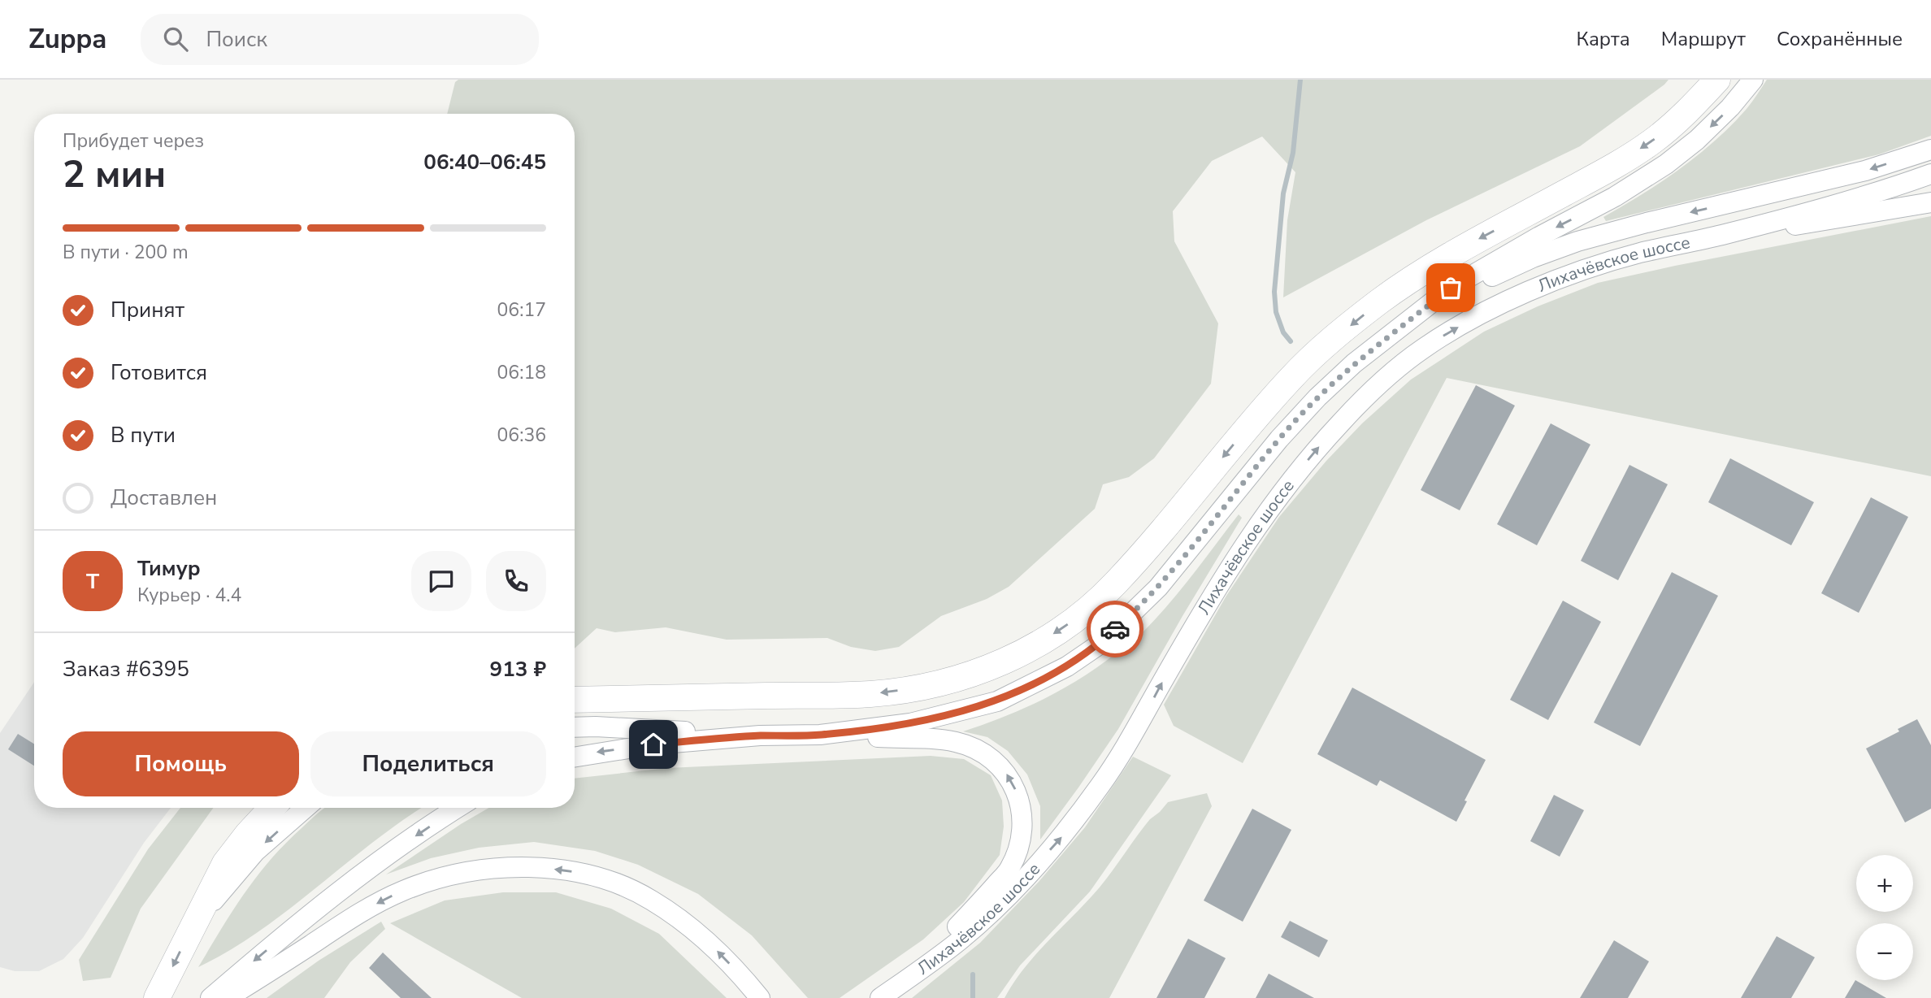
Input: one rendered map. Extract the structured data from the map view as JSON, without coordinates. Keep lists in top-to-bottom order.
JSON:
{
  "streets": {
    "main road": ["Лихачёвское шоссе"]
  },
  "page": {
    "header": "Zuppa",
    "search": "Поиск",
    "nav": ["Карта", "Маршрут", "Сохранённые"],
    "heading": ["2 мин", "Прибудет через", "06:40–06:45"],
    "panel": [
      "Тимур",
      "Курьер · 4.4",
      "Заказ #6395",
      "913 ₽"
    ],
    "bar": "В пути · 200 m",
    "list": [
      ["Принят", "06:17"],
      ["Готовится", "06:18"],
      ["В пути", "06:36"],
      "Доставлен"
    ],
    "round": "Т",
    "buttons": ["Помощь", "Поделиться"],
    "map_buttons": ["+", "−"]
  }
}
